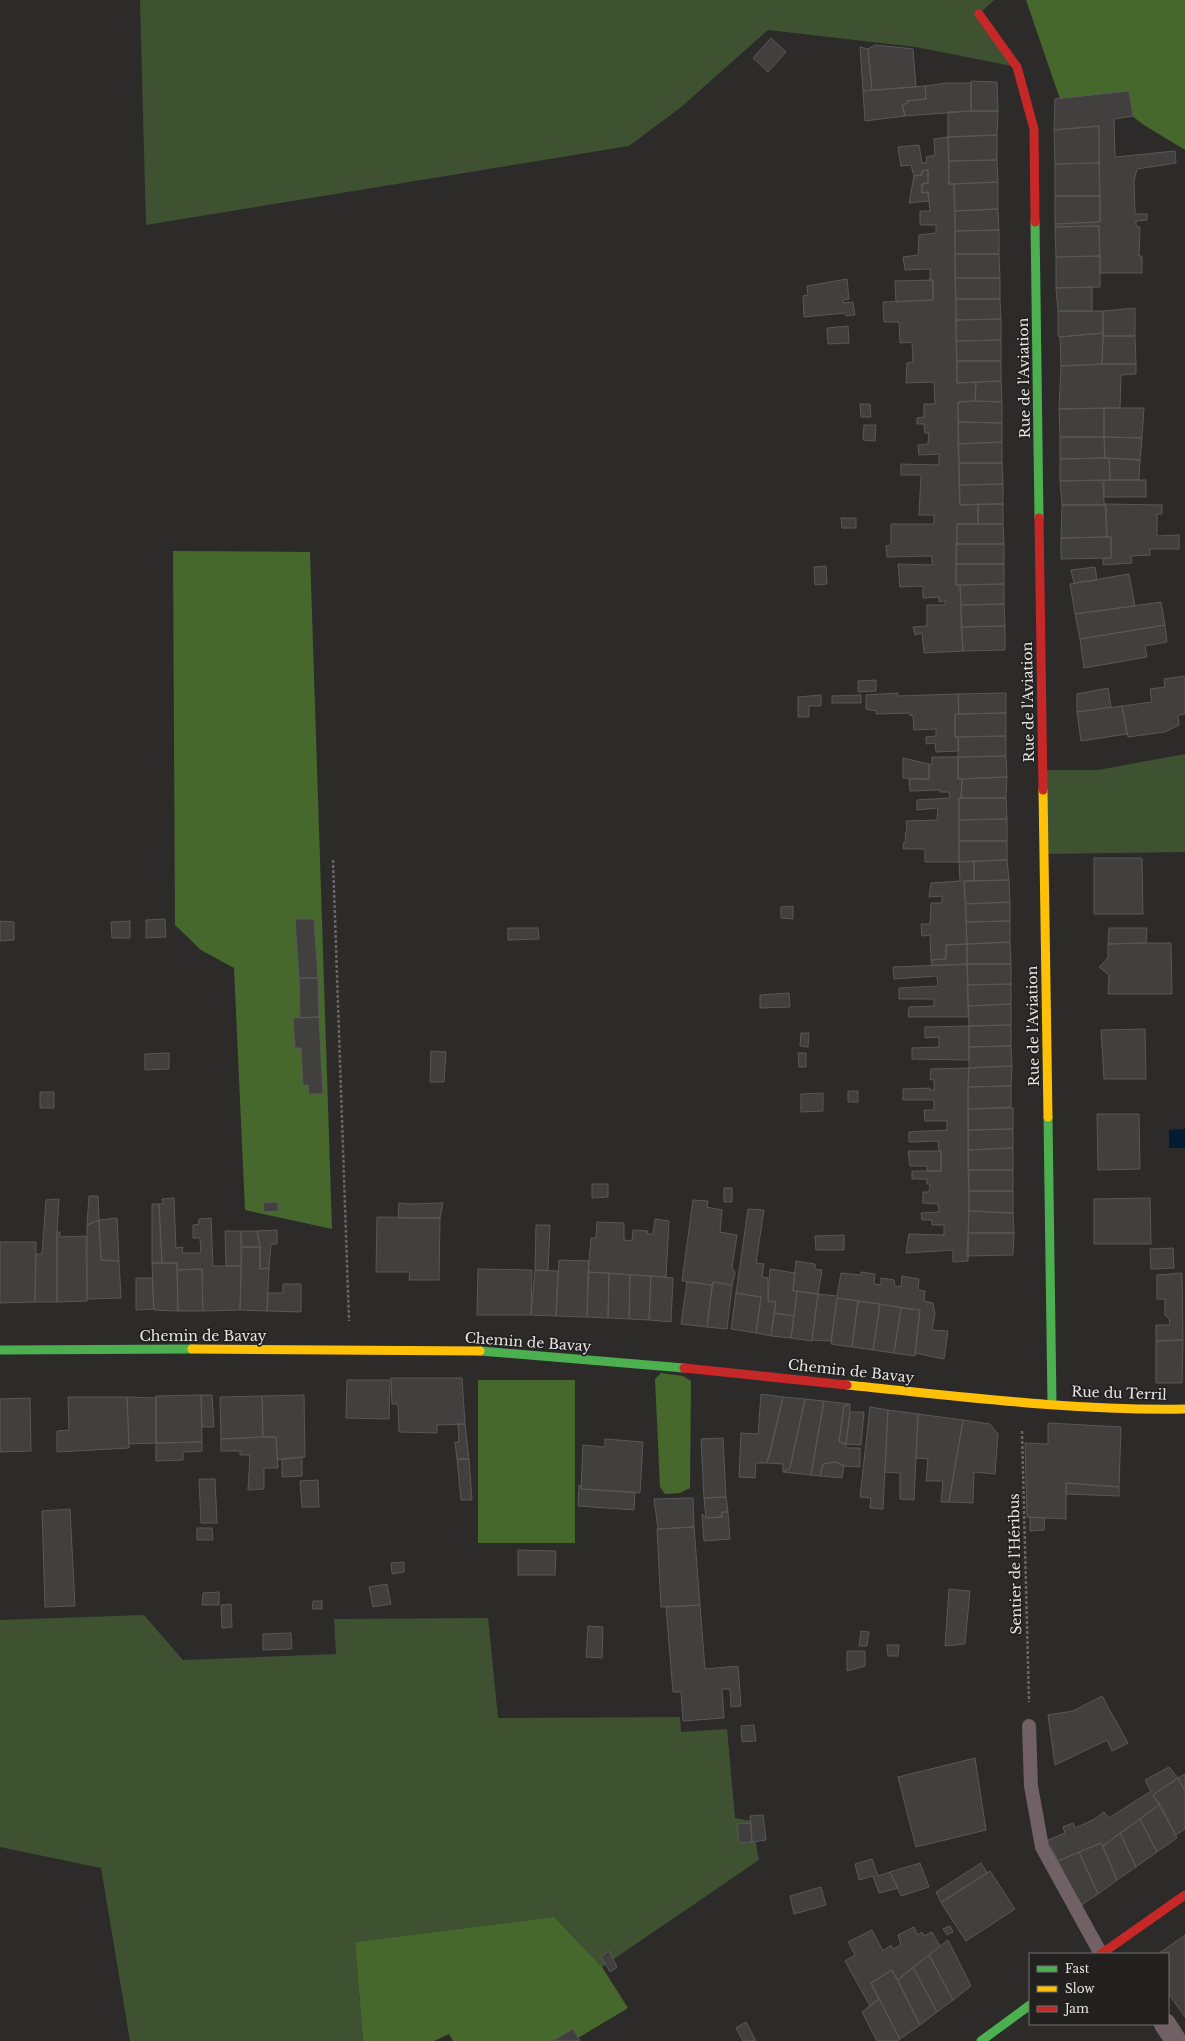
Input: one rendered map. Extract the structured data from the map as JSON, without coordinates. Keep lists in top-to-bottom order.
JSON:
{
  "streets": {
    "street": ["Rue de l'Aviation", "Chemin de Bavay", "Rue du Terril"],
    "path": ["Sentier de l'Héribus"]
  },
  "crossings": [
    ["Rue de l'Aviation", "Chemin de Bavay"],
    ["Rue de l'Aviation", "Rue du Terril"],
    ["Chemin de Bavay", "Rue du Terril"],
    ["Chemin de Bavay", "Sentier de l'Héribus"]
  ],
  "legend": ["Fast", "Slow", "Jam"]
}
